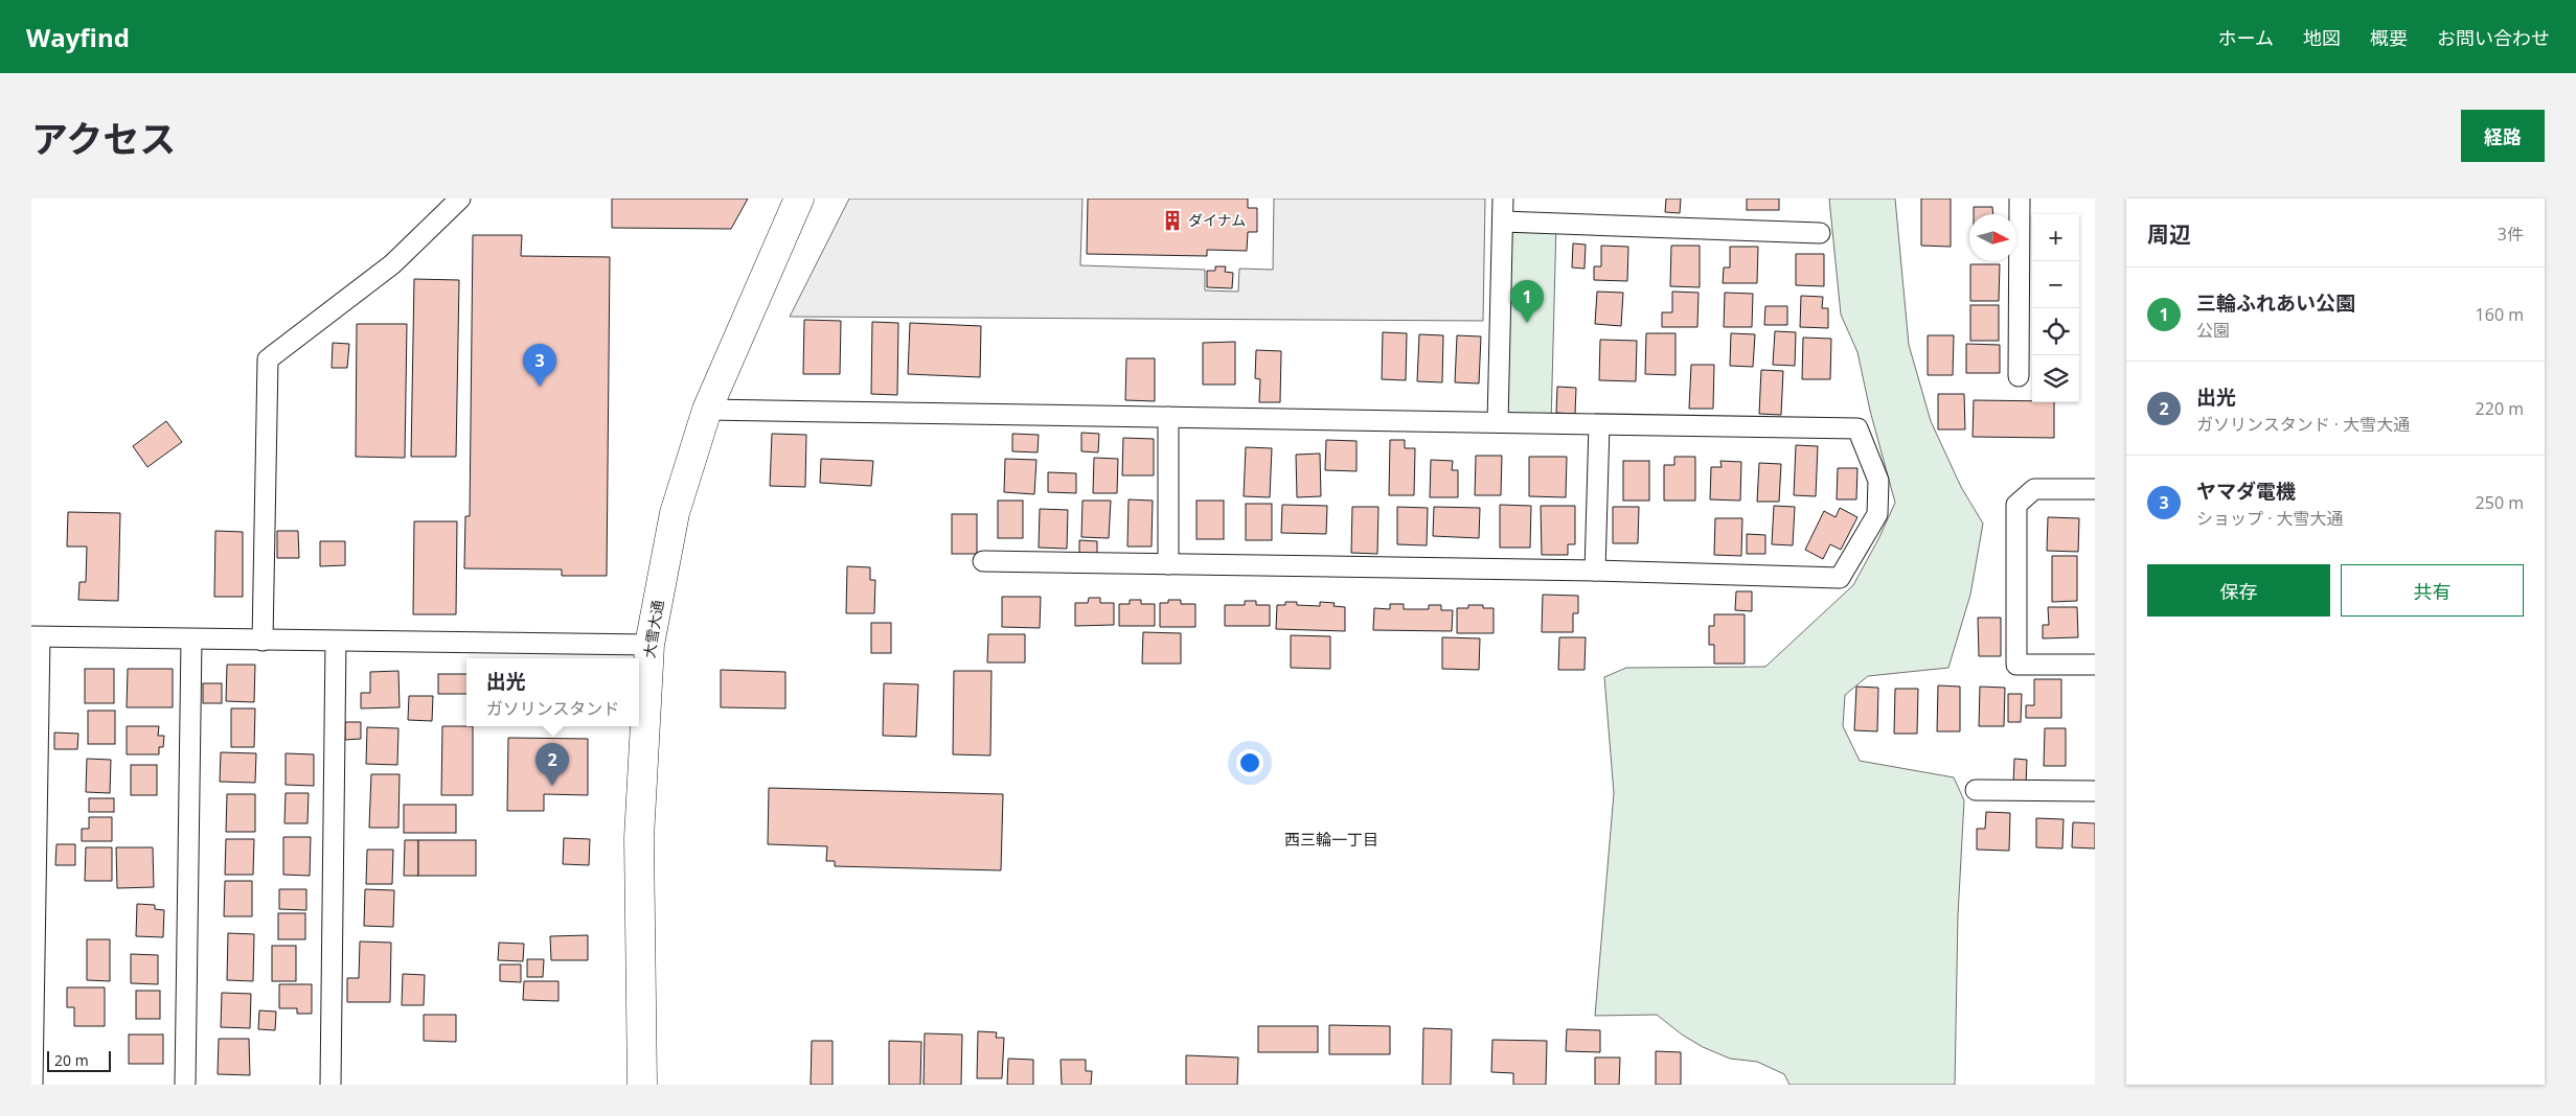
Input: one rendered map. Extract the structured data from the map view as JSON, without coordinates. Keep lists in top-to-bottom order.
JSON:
{
  "streets": {
    "highway": ["大雪大通"]
  },
  "districts": ["西三輪一丁目"],
  "places": {
    "building": ["ダイナム"]
  },
  "scale_bar": "20 m",
  "north": "right",
  "page": {
    "header": "Wayfind",
    "nav": [
      "ホーム",
      "地図",
      "概要",
      "お問い合わせ"
    ],
    "title": "アクセス",
    "buttons": [
      "経路",
      ["保存", "共有"]
    ],
    "heading": ["周辺", "3件"],
    "map_buttons": ["+", "−"],
    "list": [
      {
        "mark": "1",
        "name": "三輪ふれあい公園",
        "note": "公園",
        "value": "160 m"
      },
      {
        "mark": "2",
        "name": "出光",
        "note": "ガソリンスタンド · 大雪大通",
        "value": "220 m"
      },
      {
        "mark": "3",
        "name": "ヤマダ電機",
        "note": "ショップ · 大雪大通",
        "value": "250 m"
      }
    ],
    "pins": ["1", "3", "2"],
    "popup": ["出光", "ガソリンスタンド"],
    "scale": "20 m"
  }
}
